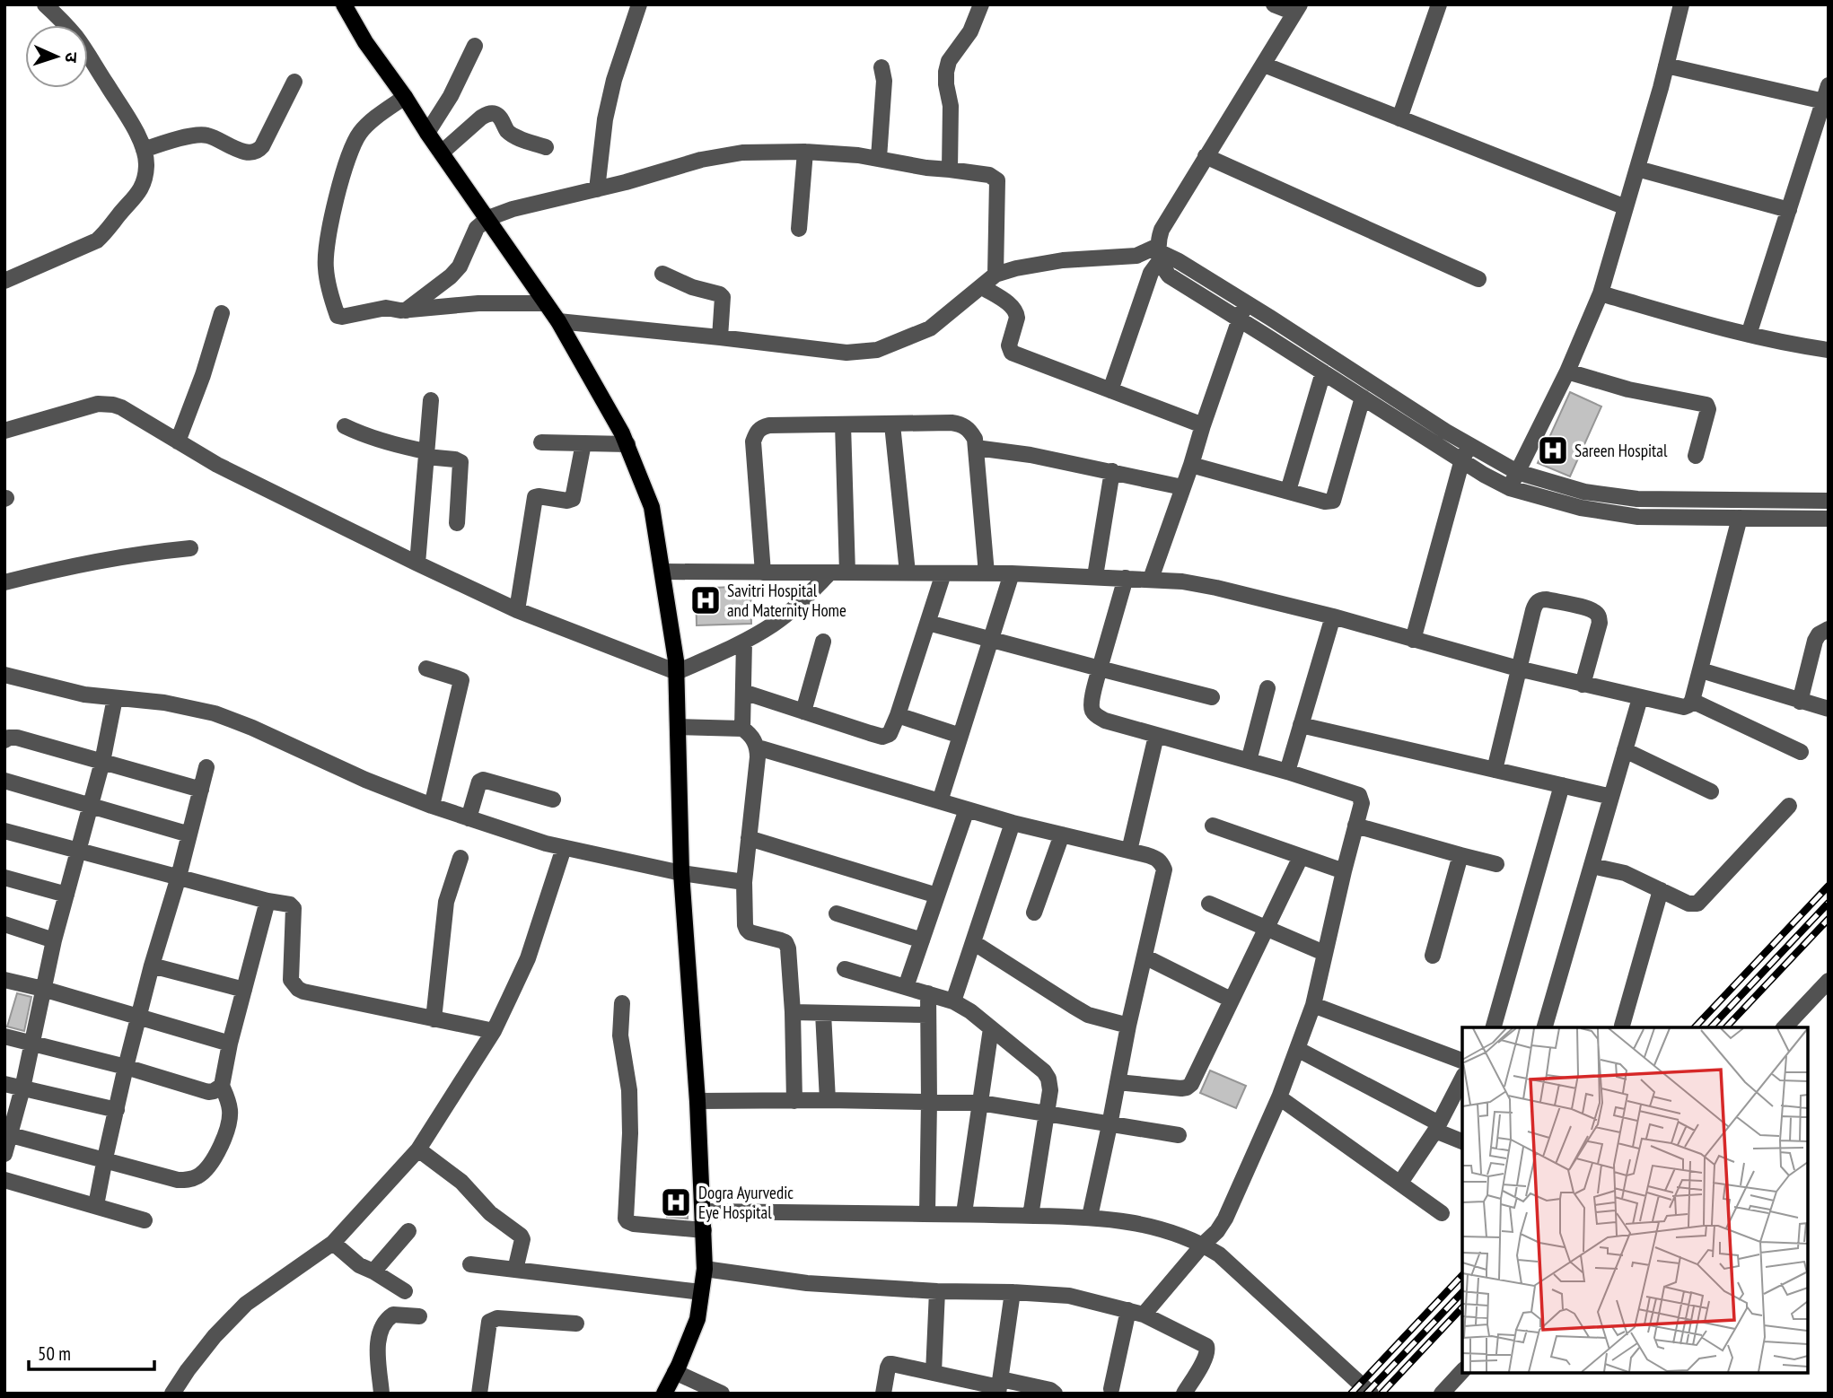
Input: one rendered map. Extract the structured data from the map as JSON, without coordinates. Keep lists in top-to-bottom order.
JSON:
{
  "places": {
    "hospital": ["Sareen Hospital", "Savitri Hospital and Maternity Home", "Dogra Ayurvedic Eye Hospital"]
  },
  "scale_bar": "50 m",
  "north": "right"
}
